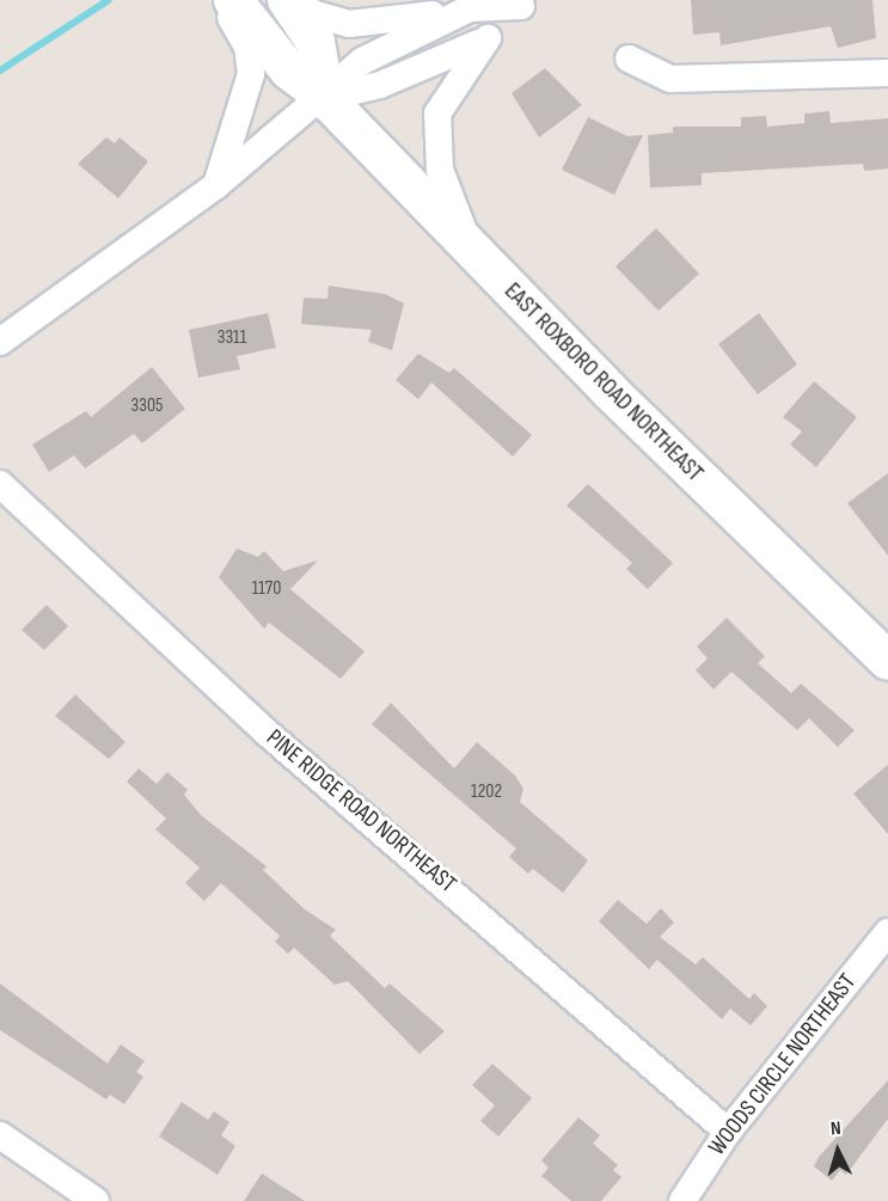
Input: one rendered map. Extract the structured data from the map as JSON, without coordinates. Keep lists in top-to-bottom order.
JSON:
{
  "streets": {
    "main road": ["EAST ROXBORO ROAD NORTHEAST"],
    "street": ["PINE RIDGE ROAD NORTHEAST", "WOODS CIRCLE NORTHEAST"]
  },
  "crossings": [
    ["PINE RIDGE ROAD NORTHEAST", "WOODS CIRCLE NORTHEAST"]
  ],
  "house_numbers": [
    "3311",
    "3305",
    "1170",
    "1202"
  ],
  "north": "top"
}
